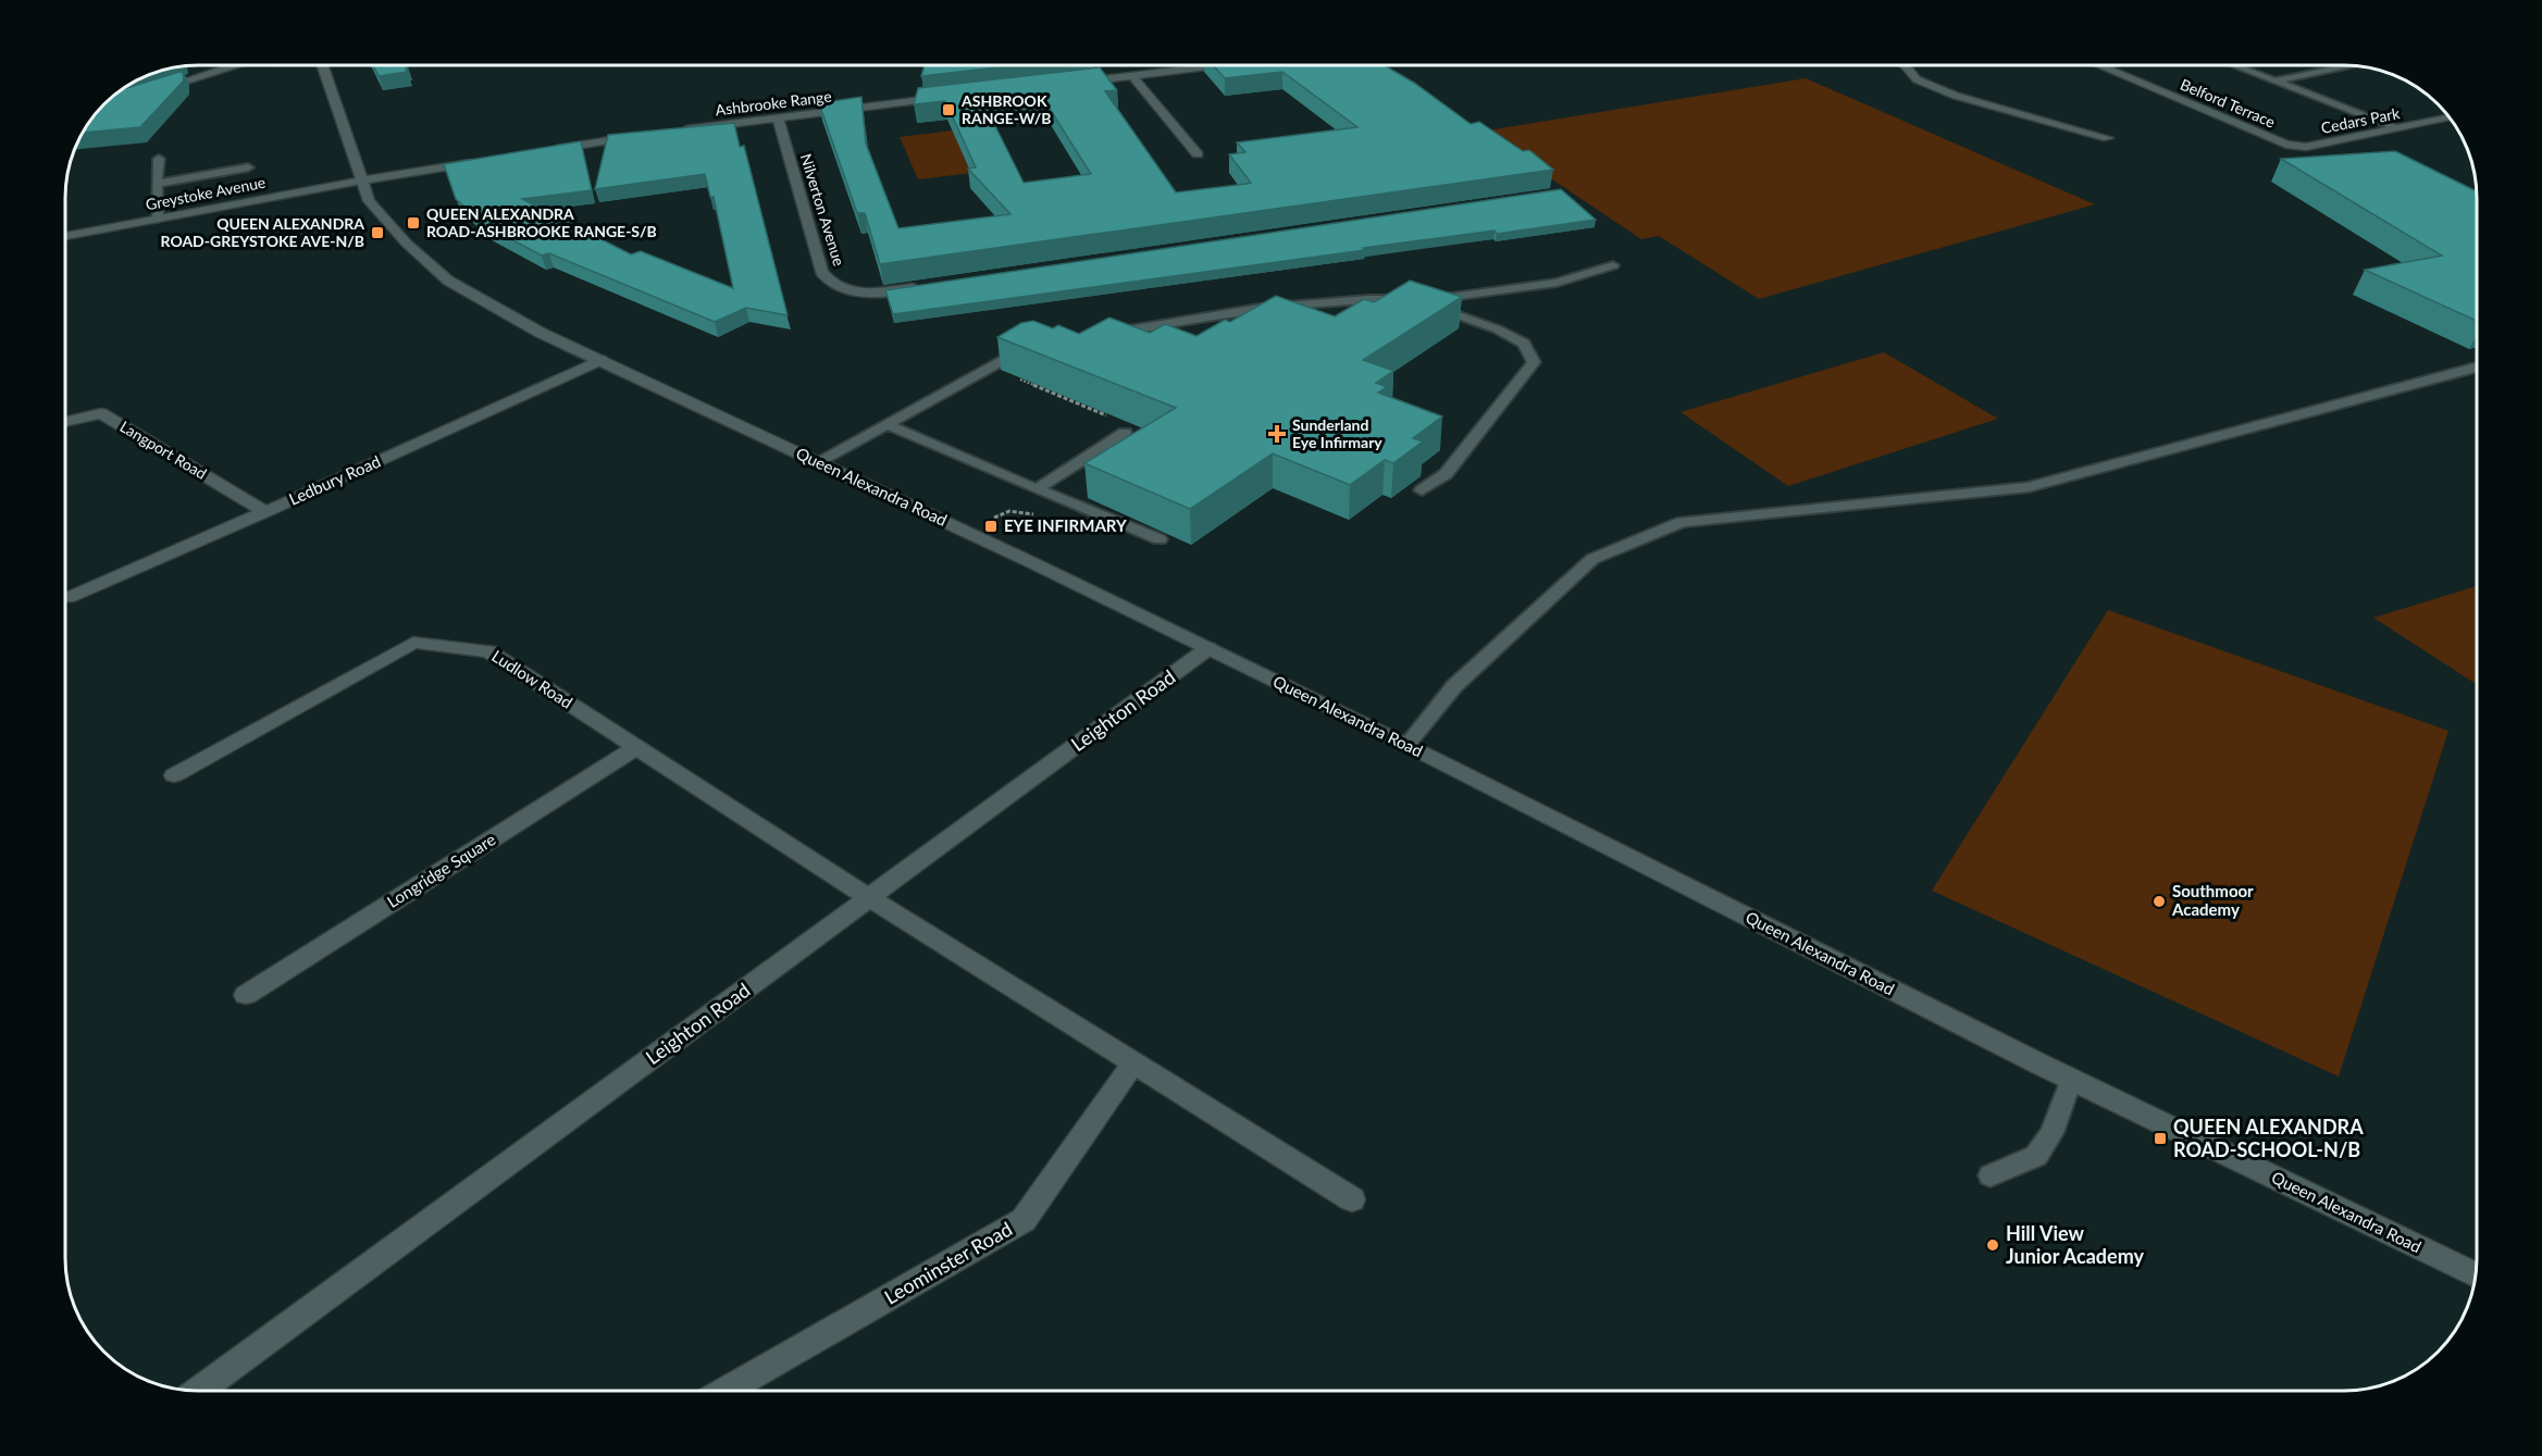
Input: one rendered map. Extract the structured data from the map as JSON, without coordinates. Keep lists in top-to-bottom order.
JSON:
{
  "streets": {
    "street": [
      "Ashbrooke Range",
      "Belford Terrace",
      "Cedars Park",
      "Greystoke Avenue",
      "Nilverton Avenue",
      "Langport Road",
      "Ledbury Road",
      "Queen Alexandra Road",
      "Ludlow Road",
      "Leighton Road",
      "Longridge Square",
      "Leominster Road"
    ]
  },
  "crossings": [
    ["Ashbrooke Range", "Nilverton Avenue"],
    ["Belford Terrace", "Cedars Park"],
    ["Greystoke Avenue", "Queen Alexandra Road"],
    ["Langport Road", "Ledbury Road"],
    ["Ledbury Road", "Queen Alexandra Road"],
    ["Queen Alexandra Road", "Leighton Road"],
    ["Ludlow Road", "Leighton Road"],
    ["Ludlow Road", "Longridge Square"]
  ],
  "places": {
    "transit": [
      "ASHBROOK RANGE-W/B",
      "QUEEN ALEXANDRA ROAD-ASHBROOKE RANGE-S/B",
      "QUEEN ALEXANDRA ROAD-GREYSTOKE AVE-N/B",
      "EYE INFIRMARY",
      "QUEEN ALEXANDRA ROAD-SCHOOL-N/B"
    ],
    "health": ["Sunderland Eye Infirmary"],
    "other": ["Southmoor Academy", "Hill View Junior Academy"]
  }
}
